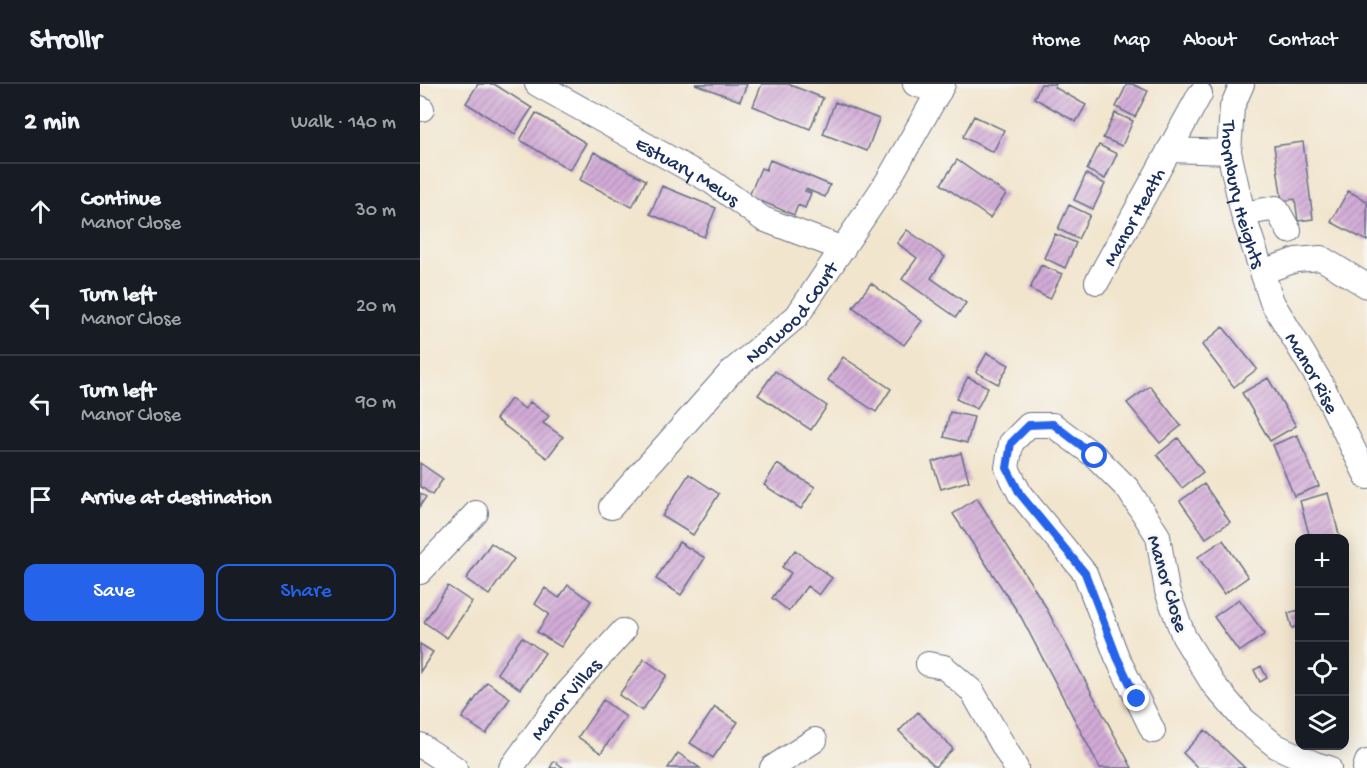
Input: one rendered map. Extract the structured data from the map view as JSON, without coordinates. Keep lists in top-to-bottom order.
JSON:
{
  "streets": {
    "street": [
      "Estuary Mews",
      "Thornbury Heights",
      "Manor Heath",
      "Norwood Court",
      "Manor Rise",
      "Manor Close",
      "Manor Villas"
    ]
  },
  "crossings": [
    ["Estuary Mews", "Norwood Court"],
    ["Thornbury Heights", "Manor Heath"],
    ["Thornbury Heights", "Manor Rise"]
  ],
  "page": {
    "header": "Strollr",
    "nav": [
      "Home",
      "Map",
      "About",
      "Contact"
    ],
    "heading": ["2 min", "Walk · 140 m"],
    "list": [
      ["Continue", "Manor Close", "30 m"],
      ["Turn left", "Manor Close", "20 m"],
      ["Turn left", "Manor Close", "90 m"],
      "Arrive at destination"
    ],
    "map_buttons": ["+", "−"],
    "buttons": ["Save", "Share"]
  }
}
